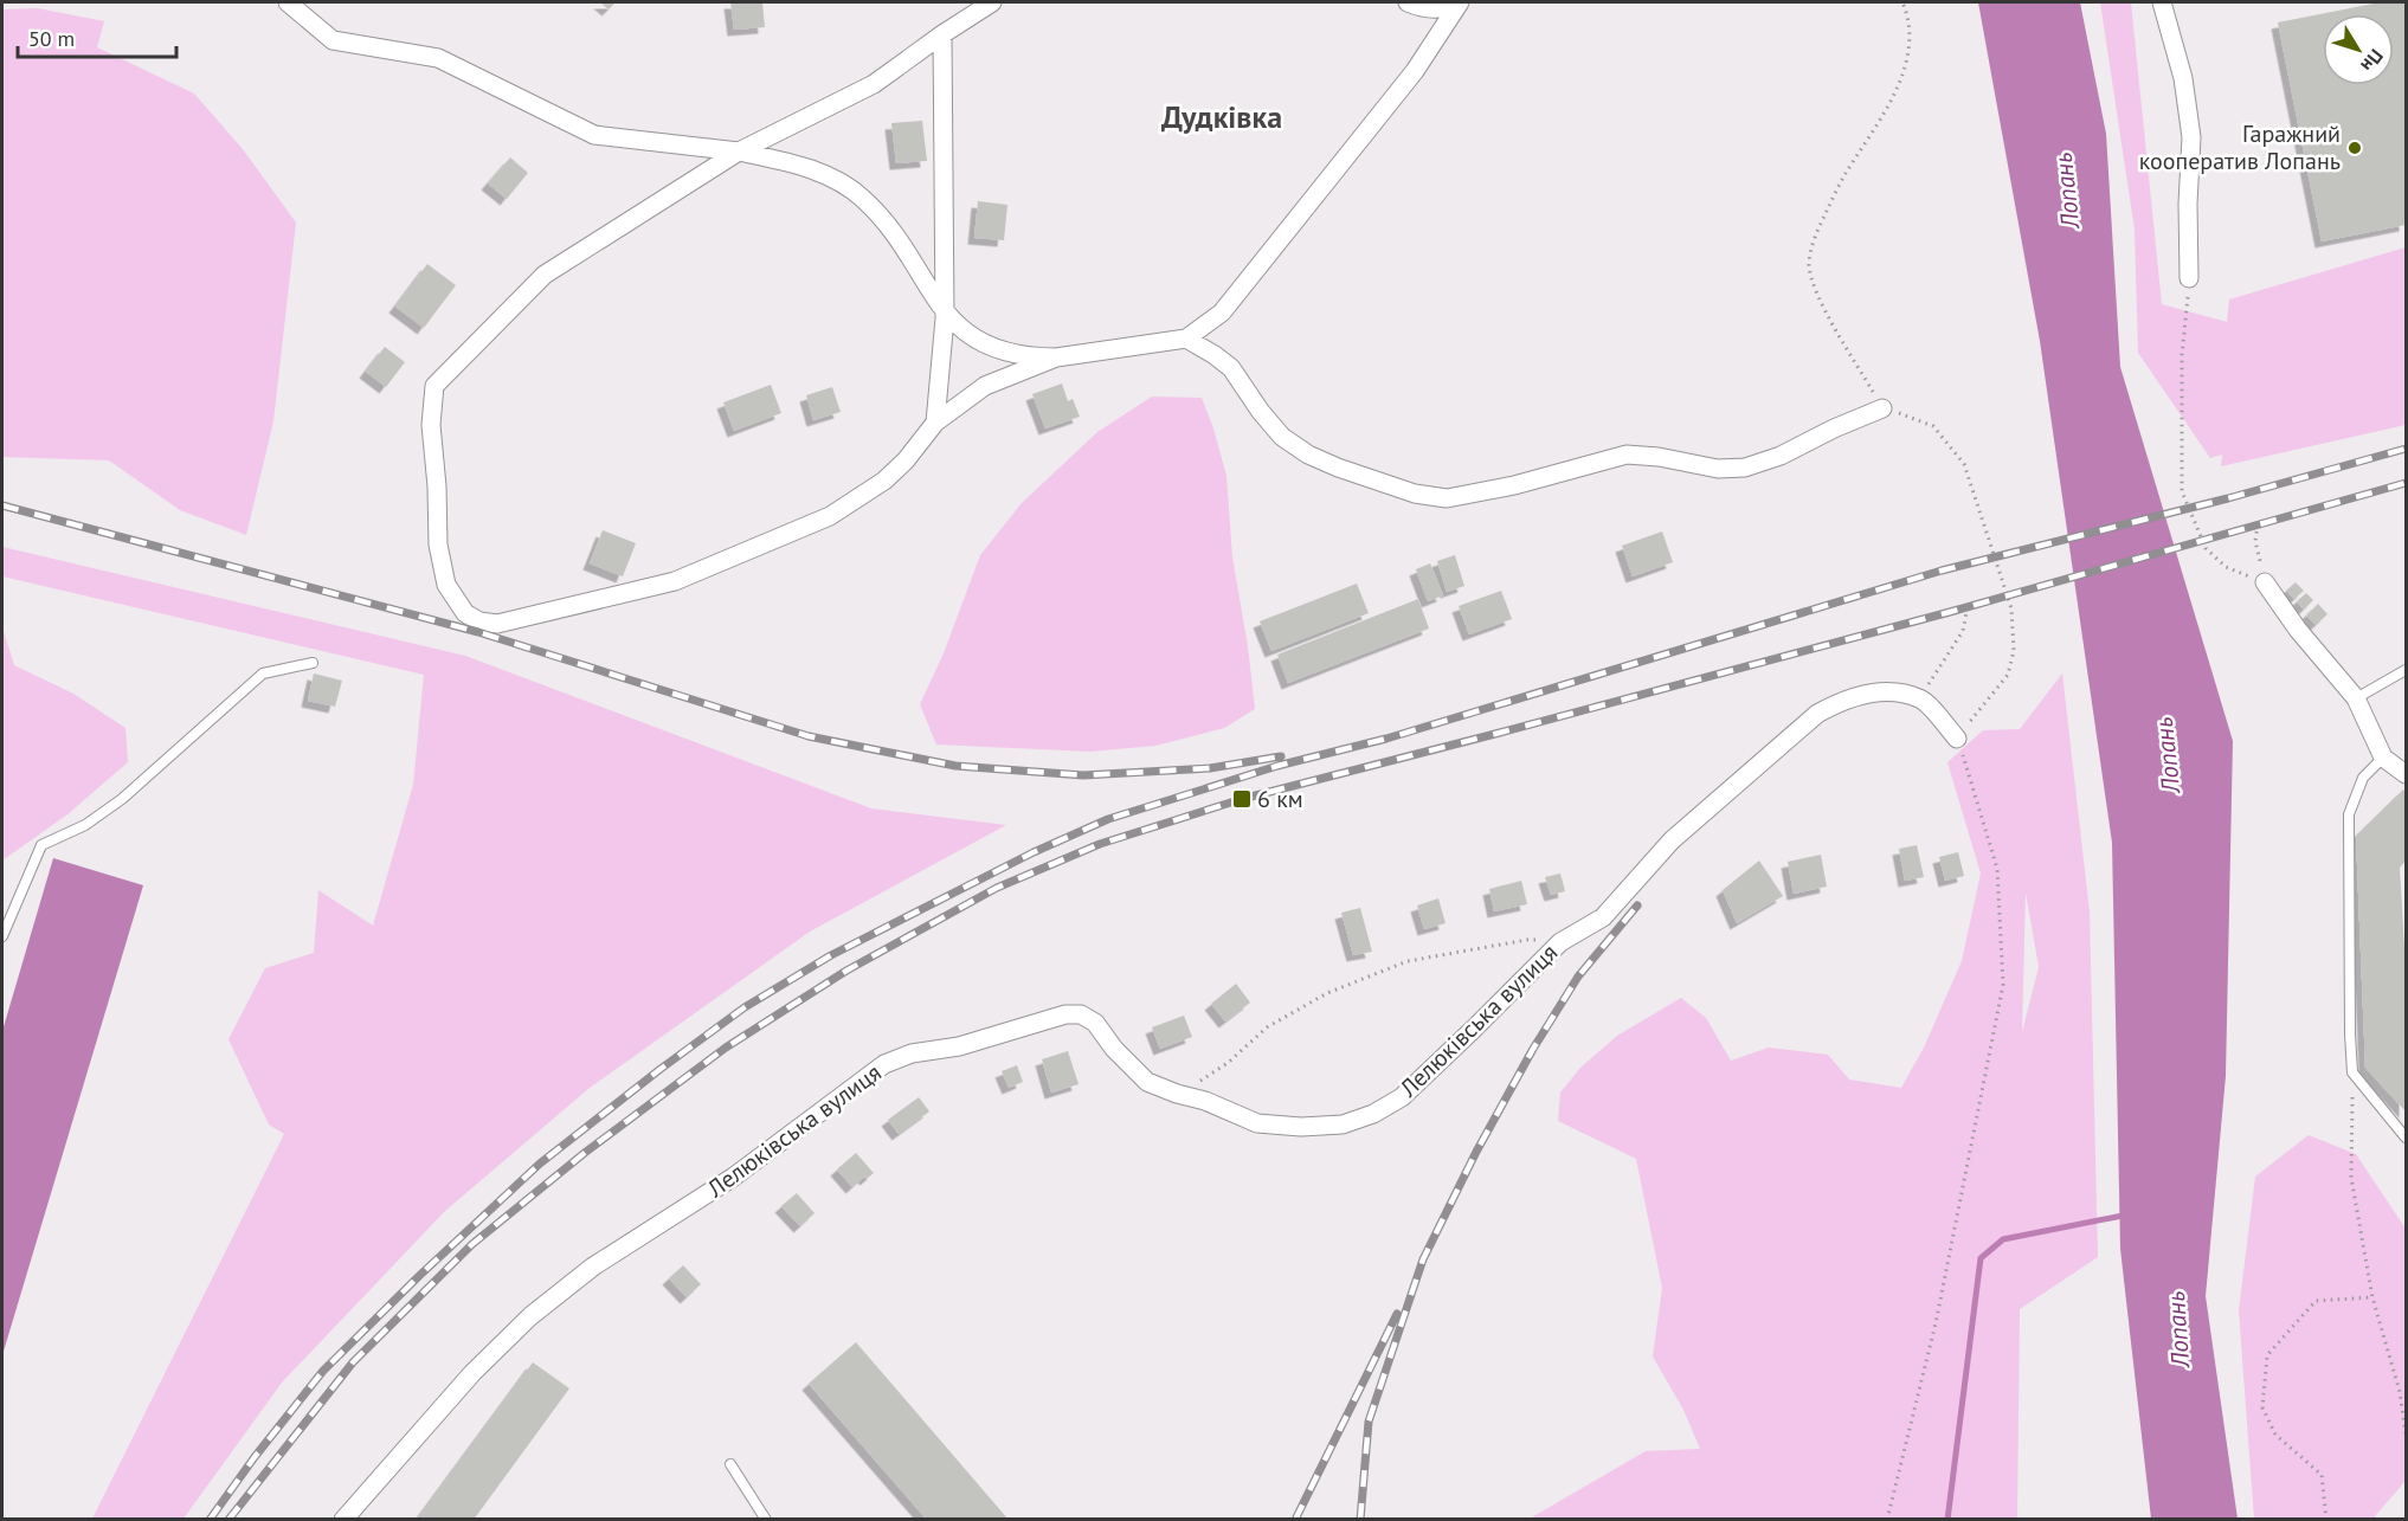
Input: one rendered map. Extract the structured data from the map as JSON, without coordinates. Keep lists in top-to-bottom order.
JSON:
{
  "streets": {
    "street": ["Лелюківська вулиця"]
  },
  "districts": ["Дудківка"],
  "water": ["Лопань"],
  "places": {
    "other": ["Гаражний кооператив Лопань"],
    "transit": ["6 км"]
  },
  "scale_bar": "50 m",
  "north": "bottom right"
}
